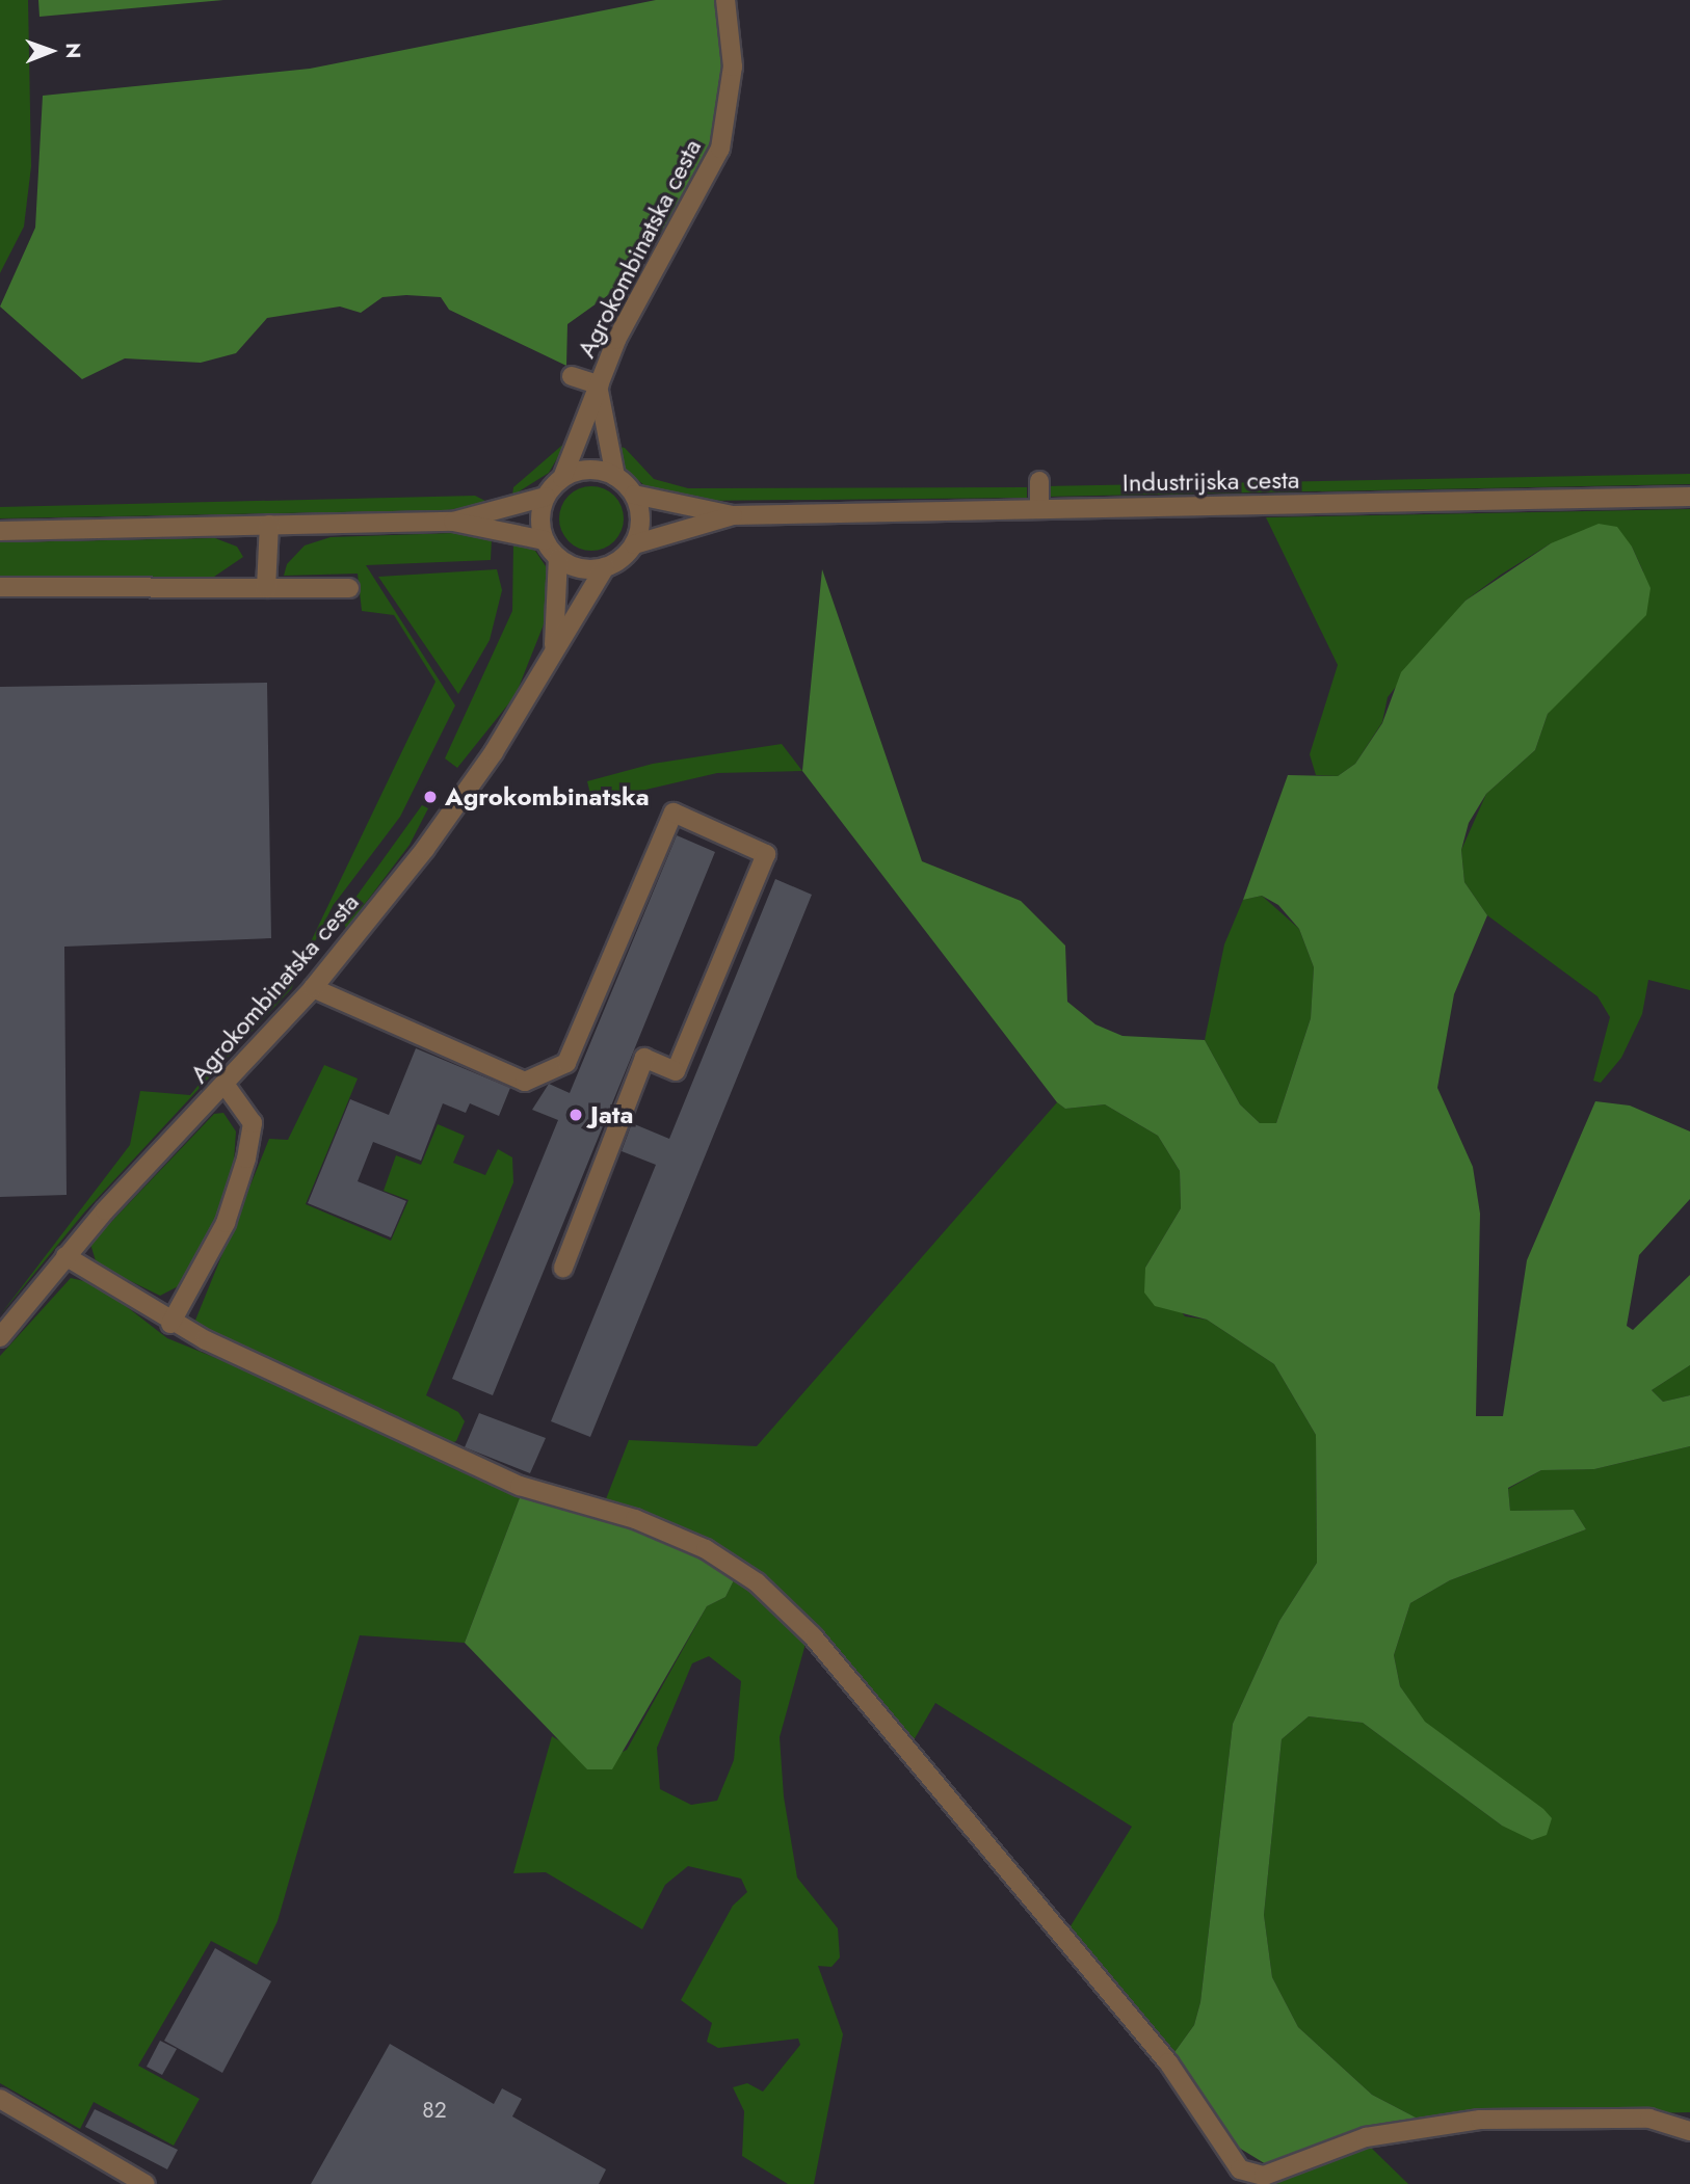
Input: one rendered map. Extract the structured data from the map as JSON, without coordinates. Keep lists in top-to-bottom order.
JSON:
{
  "streets": {
    "street": ["Agrokombinatska cesta", "Industrijska cesta"]
  },
  "crossings": [
    ["Agrokombinatska cesta", "Industrijska cesta"]
  ],
  "places": ["Agrokombinatska", "Jata"],
  "house_numbers": ["82"],
  "north": "right"
}
